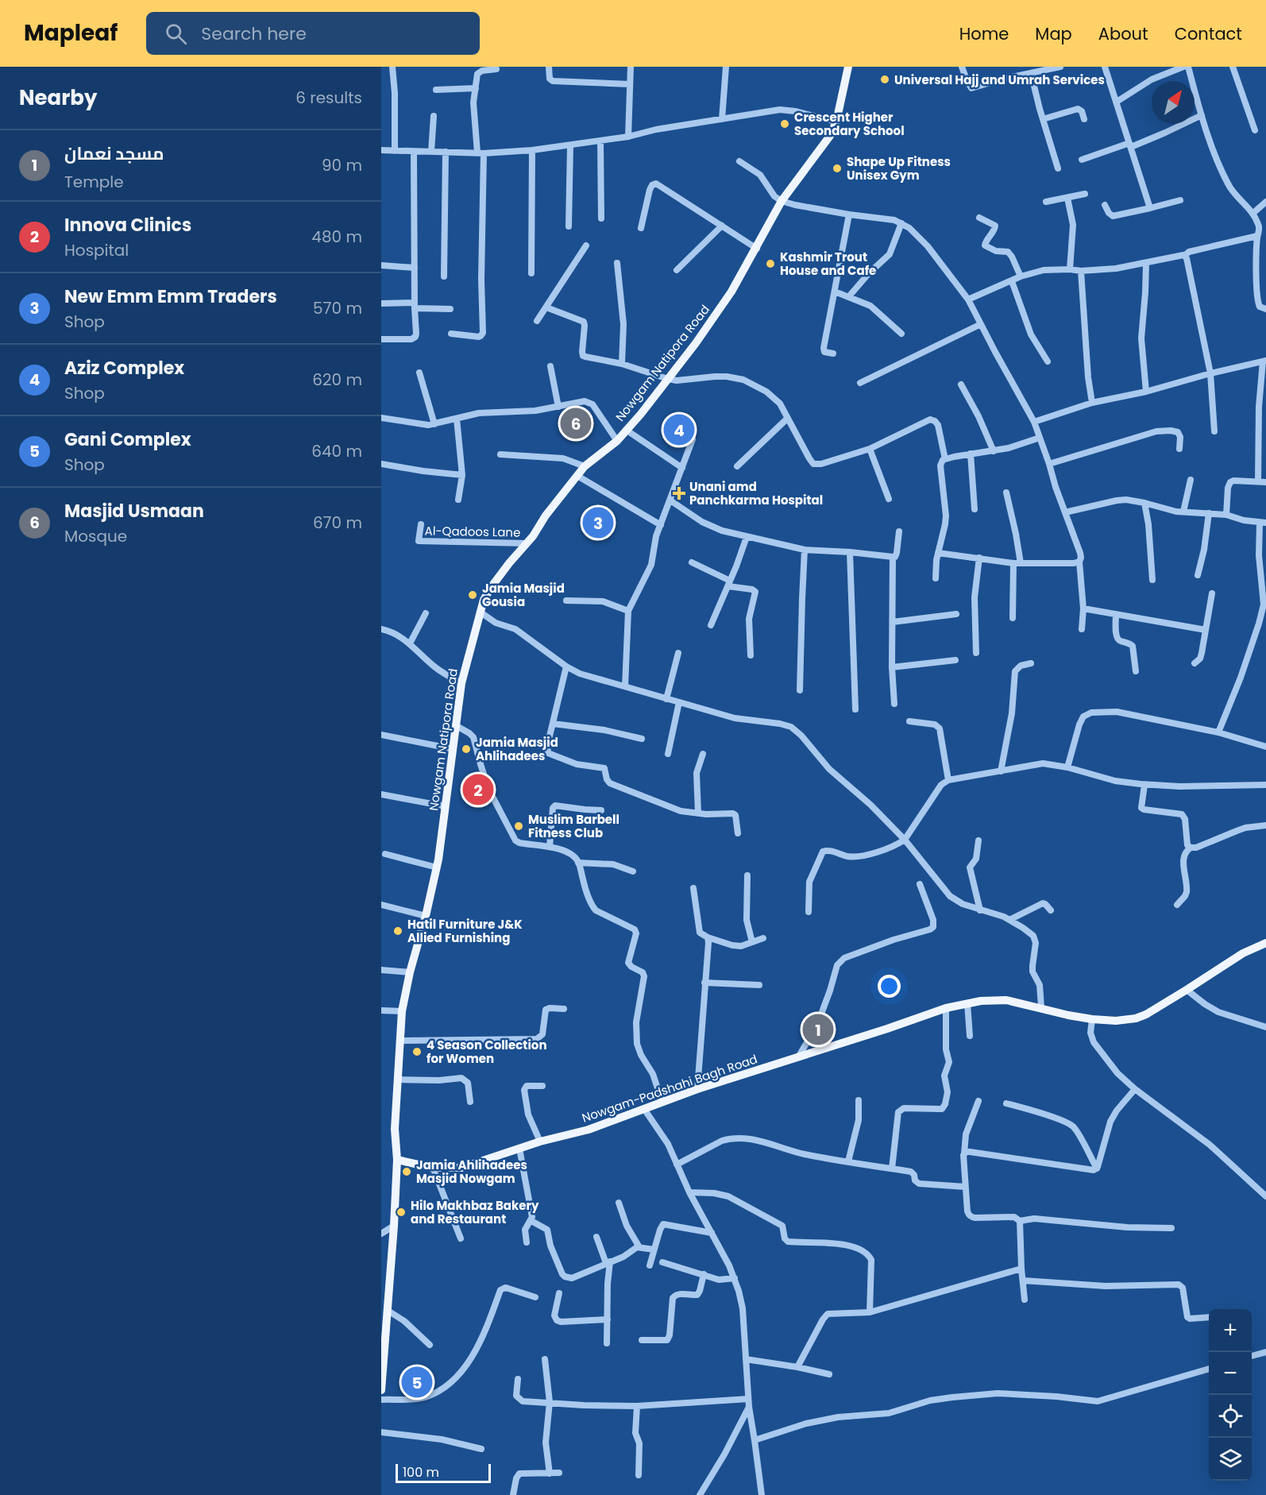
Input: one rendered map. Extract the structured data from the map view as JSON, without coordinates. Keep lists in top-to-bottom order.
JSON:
{
  "streets": {
    "main road": ["Nowgam Natipora Road", "Nowgam-Padshahi Bagh Road"],
    "street": ["Al-Qadoos Lane"]
  },
  "crossings": [
    ["Nowgam Natipora Road", "Al-Qadoos Lane"],
    ["Nowgam Natipora Road", "Nowgam-Padshahi Bagh Road"]
  ],
  "places": {
    "other": [
      "Universal Hajj and Umrah Services",
      "Crescent Higher Secondary School",
      "Shape Up Fitness Unisex Gym",
      "Kashmir Trout House and Cafe",
      "Jamia Masjid Gousia",
      "Jamia Masjid Ahlihadees",
      "Muslim Barbell Fitness Club",
      "Hatil Furniture J&K Allied Furnishing",
      "4 Season Collection for Women",
      "Jamia Ahlihadees Masjid Nowgam",
      "Hilo Makhbaz Bakery and Restaurant"
    ],
    "health": ["Unani amd Panchkarma Hospital"]
  },
  "scale_bar": "100 m",
  "north": "top right",
  "page": {
    "header": "Mapleaf",
    "search": "Search here",
    "nav": [
      "Home",
      "Map",
      "About",
      "Contact"
    ],
    "heading": ["Nearby", "6 results"],
    "list": [
      {
        "mark": "1",
        "name": "مسجد نعمان",
        "note": "Temple",
        "value": "90 m"
      },
      {
        "mark": "2",
        "name": "Innova Clinics",
        "note": "Hospital",
        "value": "480 m"
      },
      {
        "mark": "3",
        "name": "New Emm Emm Traders",
        "note": "Shop",
        "value": "570 m"
      },
      {
        "mark": "4",
        "name": "Aziz Complex",
        "note": "Shop",
        "value": "620 m"
      },
      {
        "mark": "5",
        "name": "Gani Complex",
        "note": "Shop",
        "value": "640 m"
      },
      {
        "mark": "6",
        "name": "Masjid Usmaan",
        "note": "Mosque",
        "value": "670 m"
      }
    ],
    "pins": [
      "6",
      "4",
      "3",
      "2",
      "1",
      "5"
    ],
    "map_buttons": ["+", "−"],
    "scale": "100 m"
  }
}
